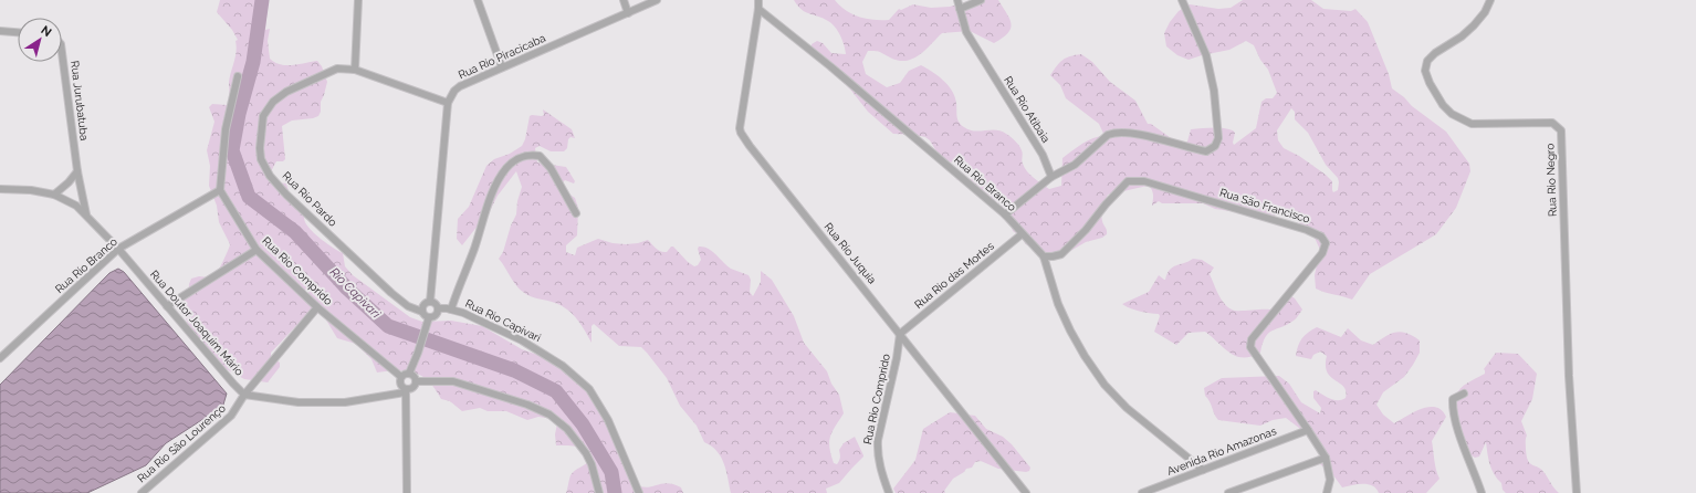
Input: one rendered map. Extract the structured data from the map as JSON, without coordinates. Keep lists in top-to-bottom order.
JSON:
{
  "streets": {
    "street": [
      "Rua Rio Piracicaba",
      "Rua Jurubatuba",
      "Rua Rio Atibaia",
      "Rua Rio Negro",
      "Rua Rio Branco",
      "Rua Rio Pardo",
      "Rua São Francisco",
      "Rua Rio Juquia",
      "Rua Rio Comprido",
      "Rua Rio das Mortes",
      "Rua Rio Capivari",
      "Rua Doutor Joaquim Mário",
      "Rua Rio São Lourenço",
      "Avenida Rio Amazonas"
    ]
  },
  "crossings": [
    ["Rua Rio Piracicaba", "Rua Rio Pardo"],
    ["Rua Jurubatuba", "Rua Doutor Joaquim Mário"],
    ["Rua Rio Branco", "Rua São Francisco"],
    ["Rua Rio Branco", "Rua Rio Juquia"],
    ["Rua Rio Branco", "Rua Rio Comprido"],
    ["Rua Rio Branco", "Rua Rio das Mortes"],
    ["Rua Rio Branco", "Rua Doutor Joaquim Mário"],
    ["Rua Rio Branco", "Avenida Rio Amazonas"],
    ["Rua Rio Pardo", "Rua Rio Capivari"],
    ["Rua São Francisco", "Avenida Rio Amazonas"],
    ["Rua Rio Juquia", "Rua Rio Comprido"],
    ["Rua Rio Juquia", "Rua Rio das Mortes"],
    ["Rua Rio Comprido", "Rua Rio das Mortes"],
    ["Rua Rio Comprido", "Rua Rio São Lourenço"],
    ["Rua Doutor Joaquim Mário", "Rua Rio São Lourenço"]
  ],
  "water": ["Rio Capivari"],
  "north": "top right"
}
